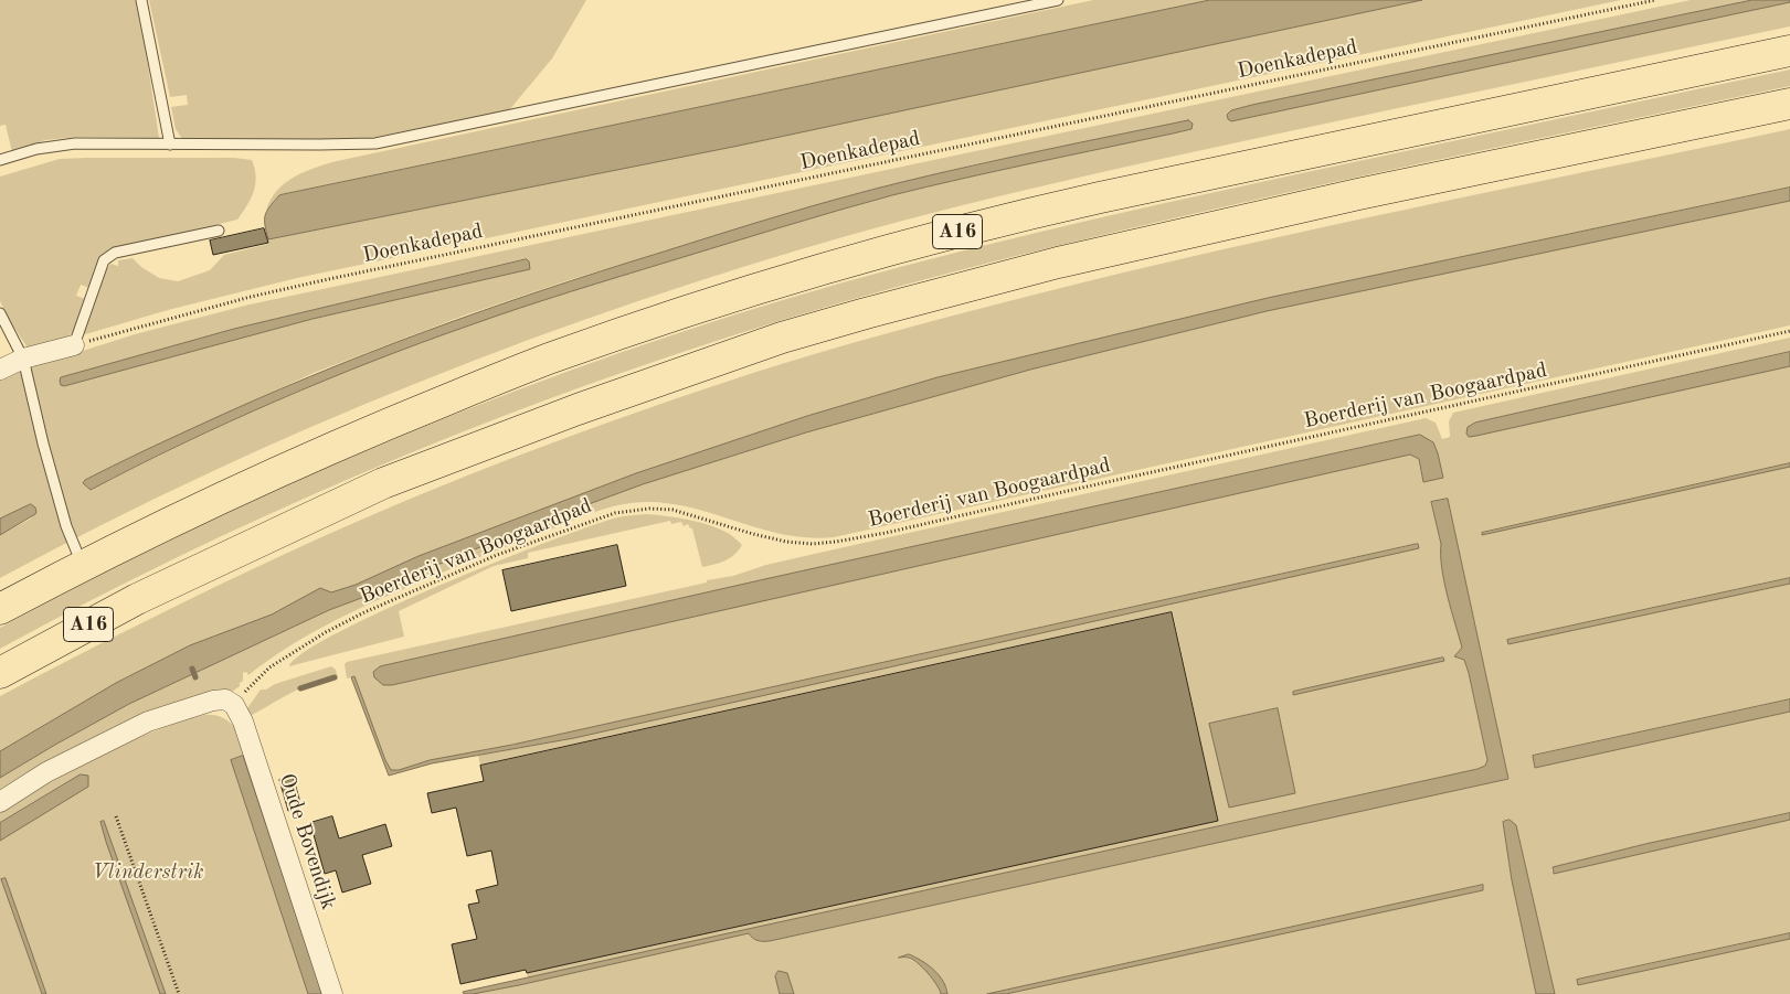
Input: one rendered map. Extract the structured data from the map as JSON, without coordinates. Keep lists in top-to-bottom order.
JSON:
{
  "streets": {
    "highway": ["A16"],
    "street": ["Oude Bovendijk"],
    "path": ["Doenkadepad", "Boerderij van Boogaardpad"]
  },
  "crossings": [
    ["Boerderij van Boogaardpad", "Oude Bovendijk"]
  ],
  "parks": ["Vlinderstrik"]
}
